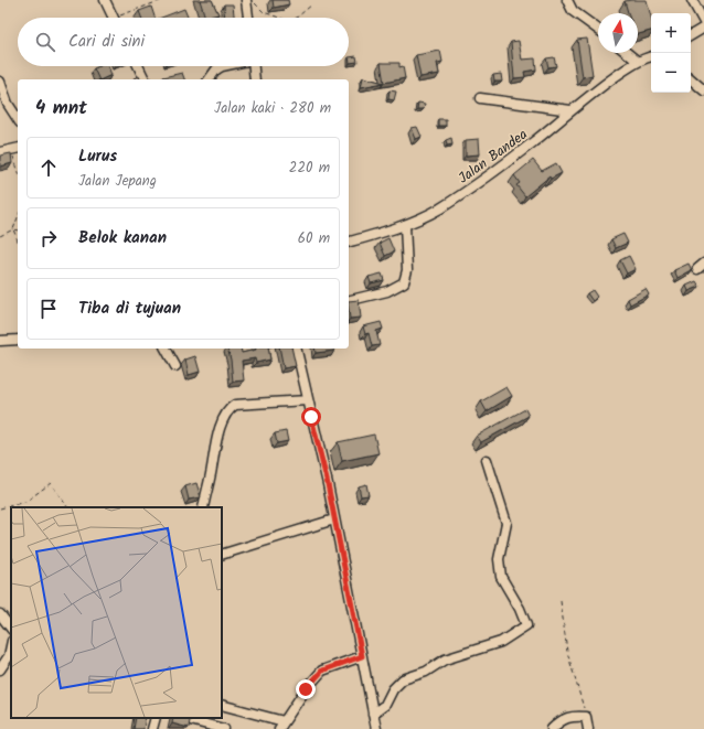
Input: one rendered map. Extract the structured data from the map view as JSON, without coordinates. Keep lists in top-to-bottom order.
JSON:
{
  "streets": {
    "street": ["Jalan Bandea"]
  },
  "north": "top",
  "page": {
    "map_buttons": ["+", "−"],
    "search": "Cari di sini",
    "heading": ["4 mnt", "Jalan kaki · 280 m"],
    "list": [
      ["Lurus", "Jalan Jepang", "220 m"],
      ["Belok kanan", "60 m"],
      "Tiba di tujuan"
    ]
  }
}
